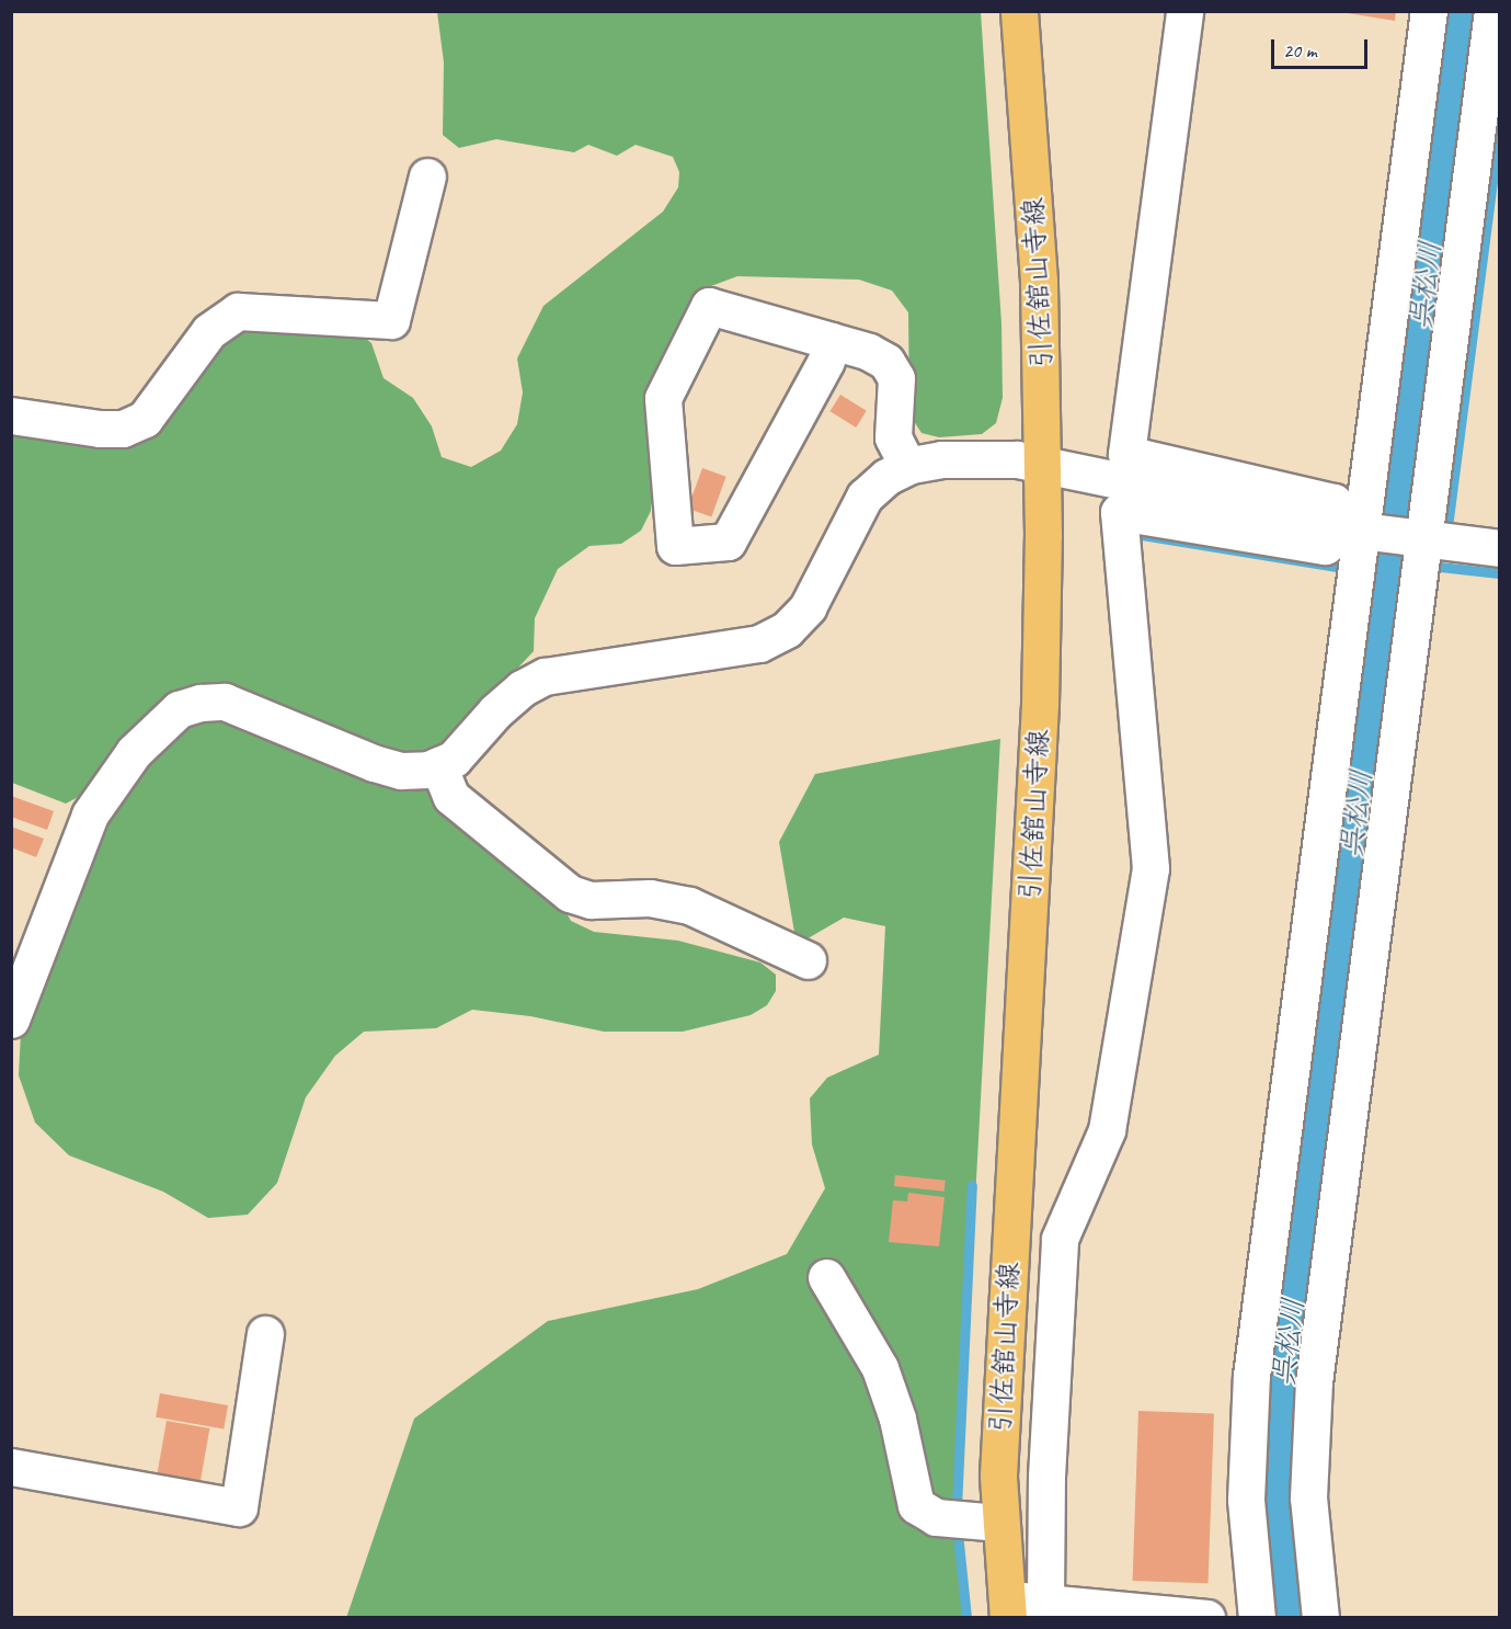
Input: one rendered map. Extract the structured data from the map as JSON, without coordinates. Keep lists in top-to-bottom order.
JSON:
{
  "streets": {
    "main road": ["引佐舘山寺線"]
  },
  "water": ["呉松川"],
  "scale_bar": "20 m"
}
